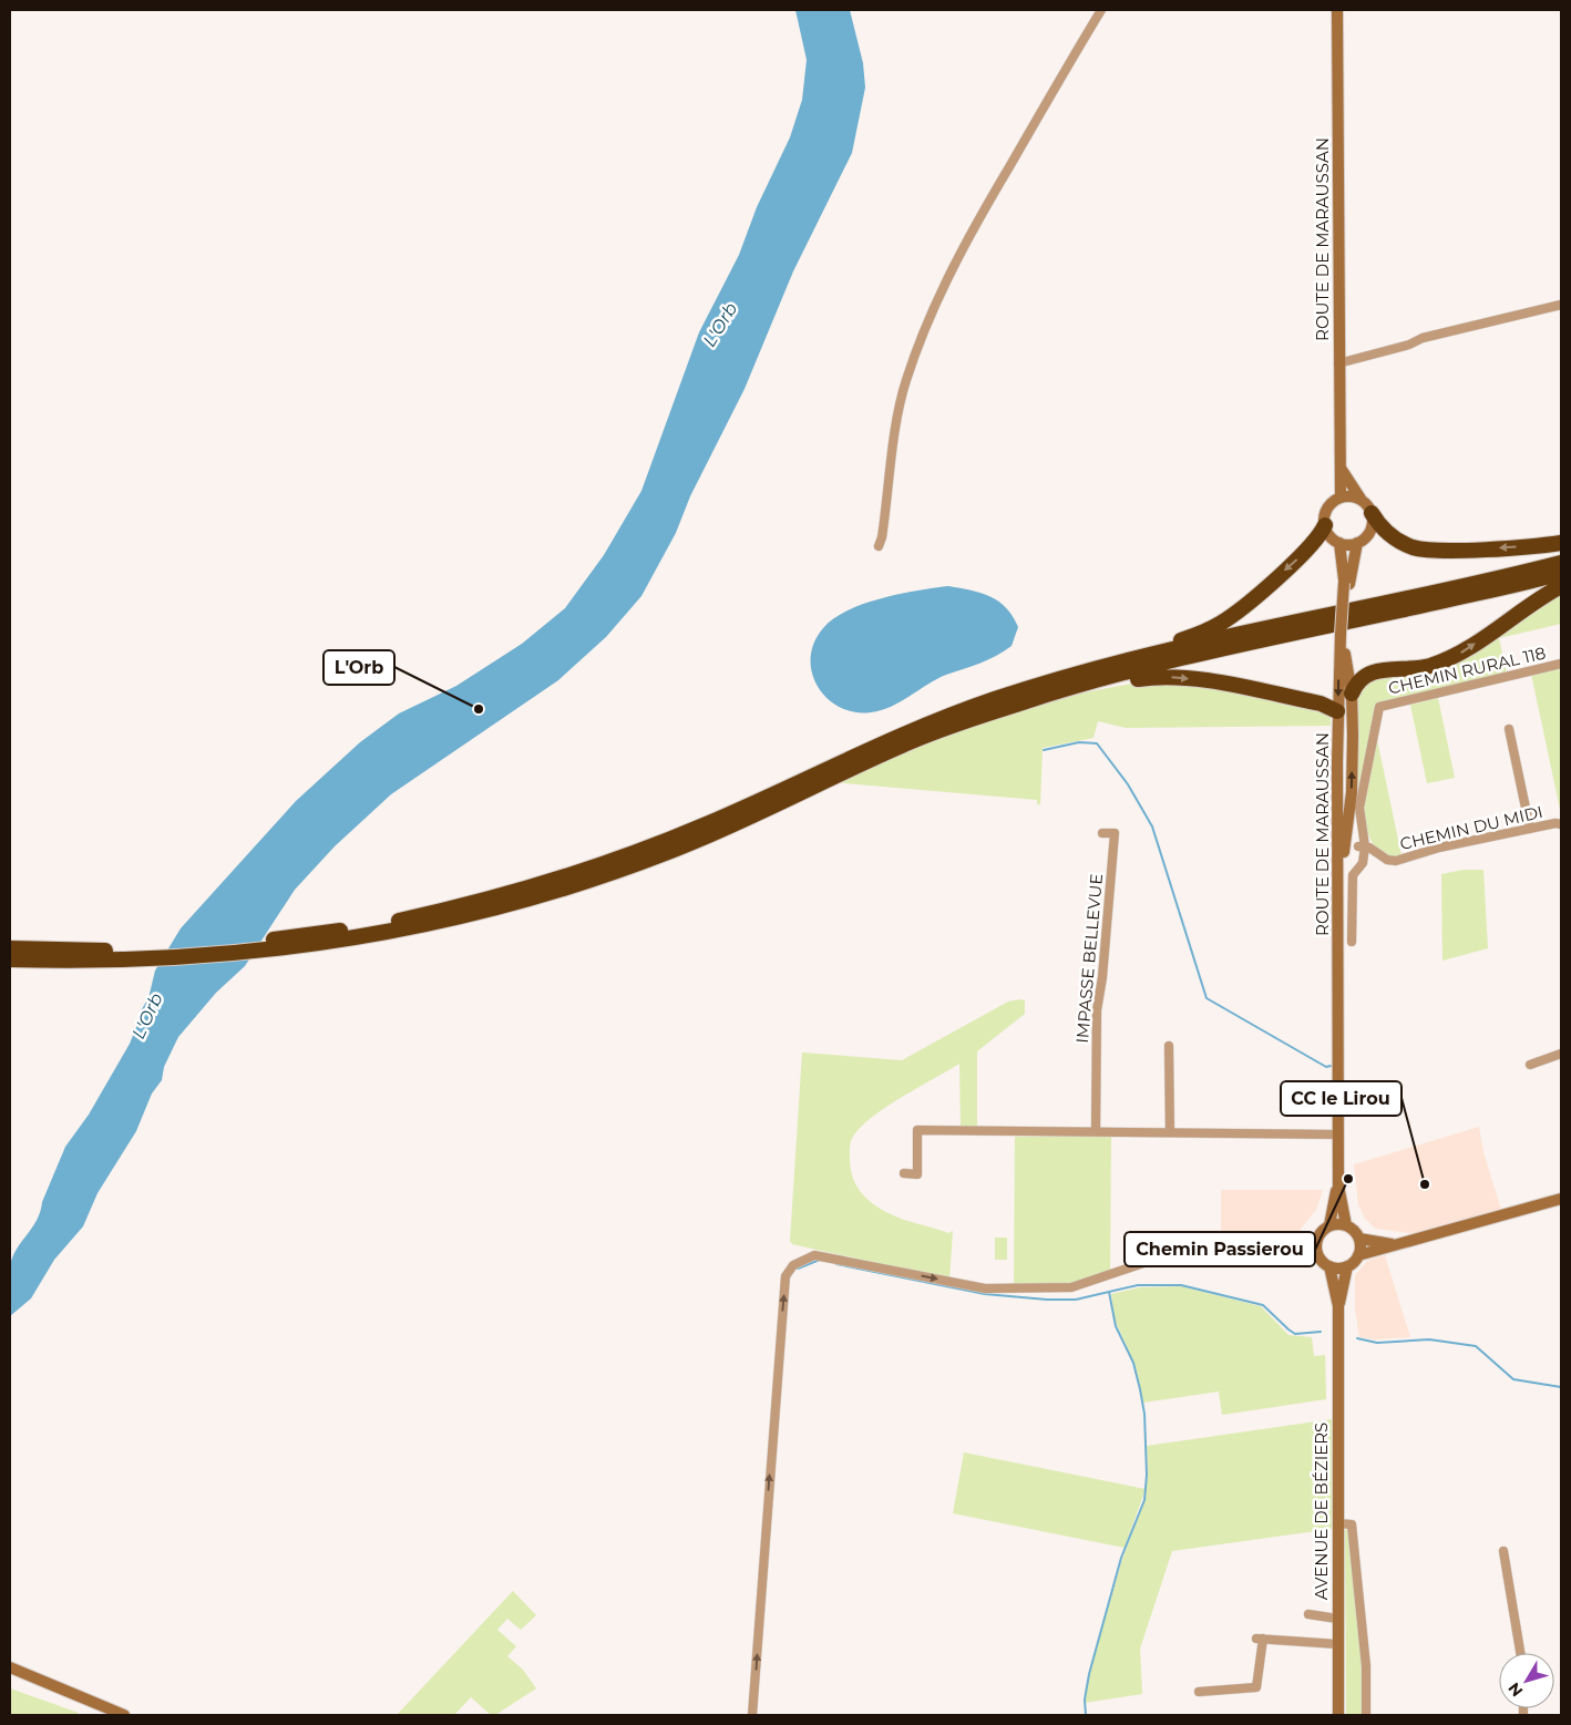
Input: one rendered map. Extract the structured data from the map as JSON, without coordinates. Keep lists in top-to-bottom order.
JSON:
{
  "streets": {
    "main road": ["ROUTE DE MARAUSSAN", "AVENUE DE BÉZIERS"],
    "street": ["CHEMIN RURAL 118", "CHEMIN DU MIDI", "IMPASSE BELLEVUE"]
  },
  "crossings": [
    ["ROUTE DE MARAUSSAN", "CHEMIN DU MIDI"],
    ["CHEMIN RURAL 118", "CHEMIN DU MIDI"]
  ],
  "water": ["L'Orb"],
  "places": ["L'Orb", "Chemin Passierou", "CC le Lirou"],
  "north": "bottom left"
}
